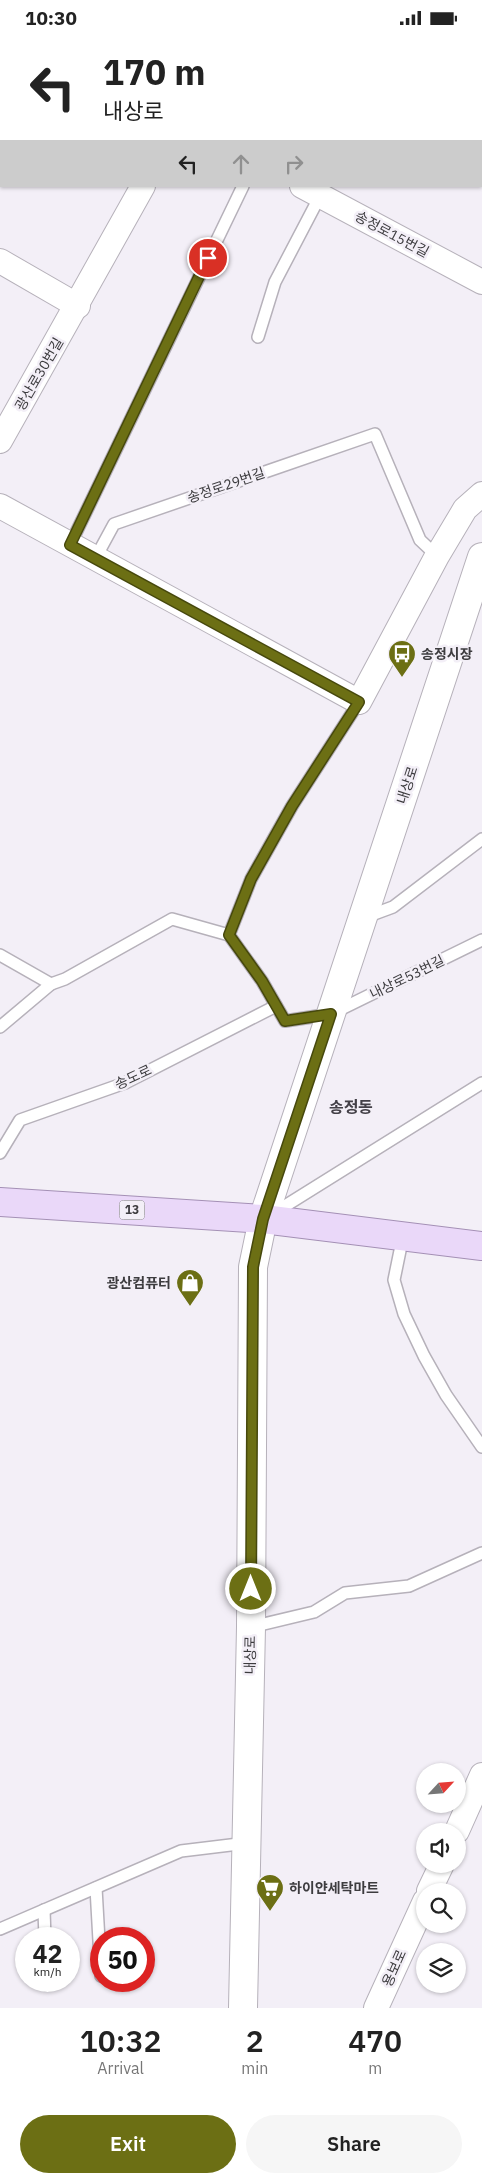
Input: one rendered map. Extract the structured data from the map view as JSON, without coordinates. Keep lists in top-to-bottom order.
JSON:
{
  "streets": {
    "main road": ["내상로", "13"],
    "street": ["송정로15번길", "광산로30번길", "용보로"],
    "lane": ["송정로29번길", "내상로53번길", "송도로"]
  },
  "crossings": [
    ["내상로", "내상로53번길"],
    ["내상로", "13"]
  ],
  "districts": ["송정동"],
  "places": {
    "bus stop": ["송정시장"],
    "shop": ["광산컴퓨터"],
    "supermarket": ["하이얀세탁마트"]
  },
  "north": "top right",
  "page": {
    "status": "10:30",
    "turn": ["170 m", "내상로"],
    "speed": "42 km/h",
    "limit": "50",
    "eta": [
      "10:32",
      "Arrival",
      "2",
      "min",
      "470",
      "m"
    ],
    "buttons": ["Exit", "Share"]
  }
}
